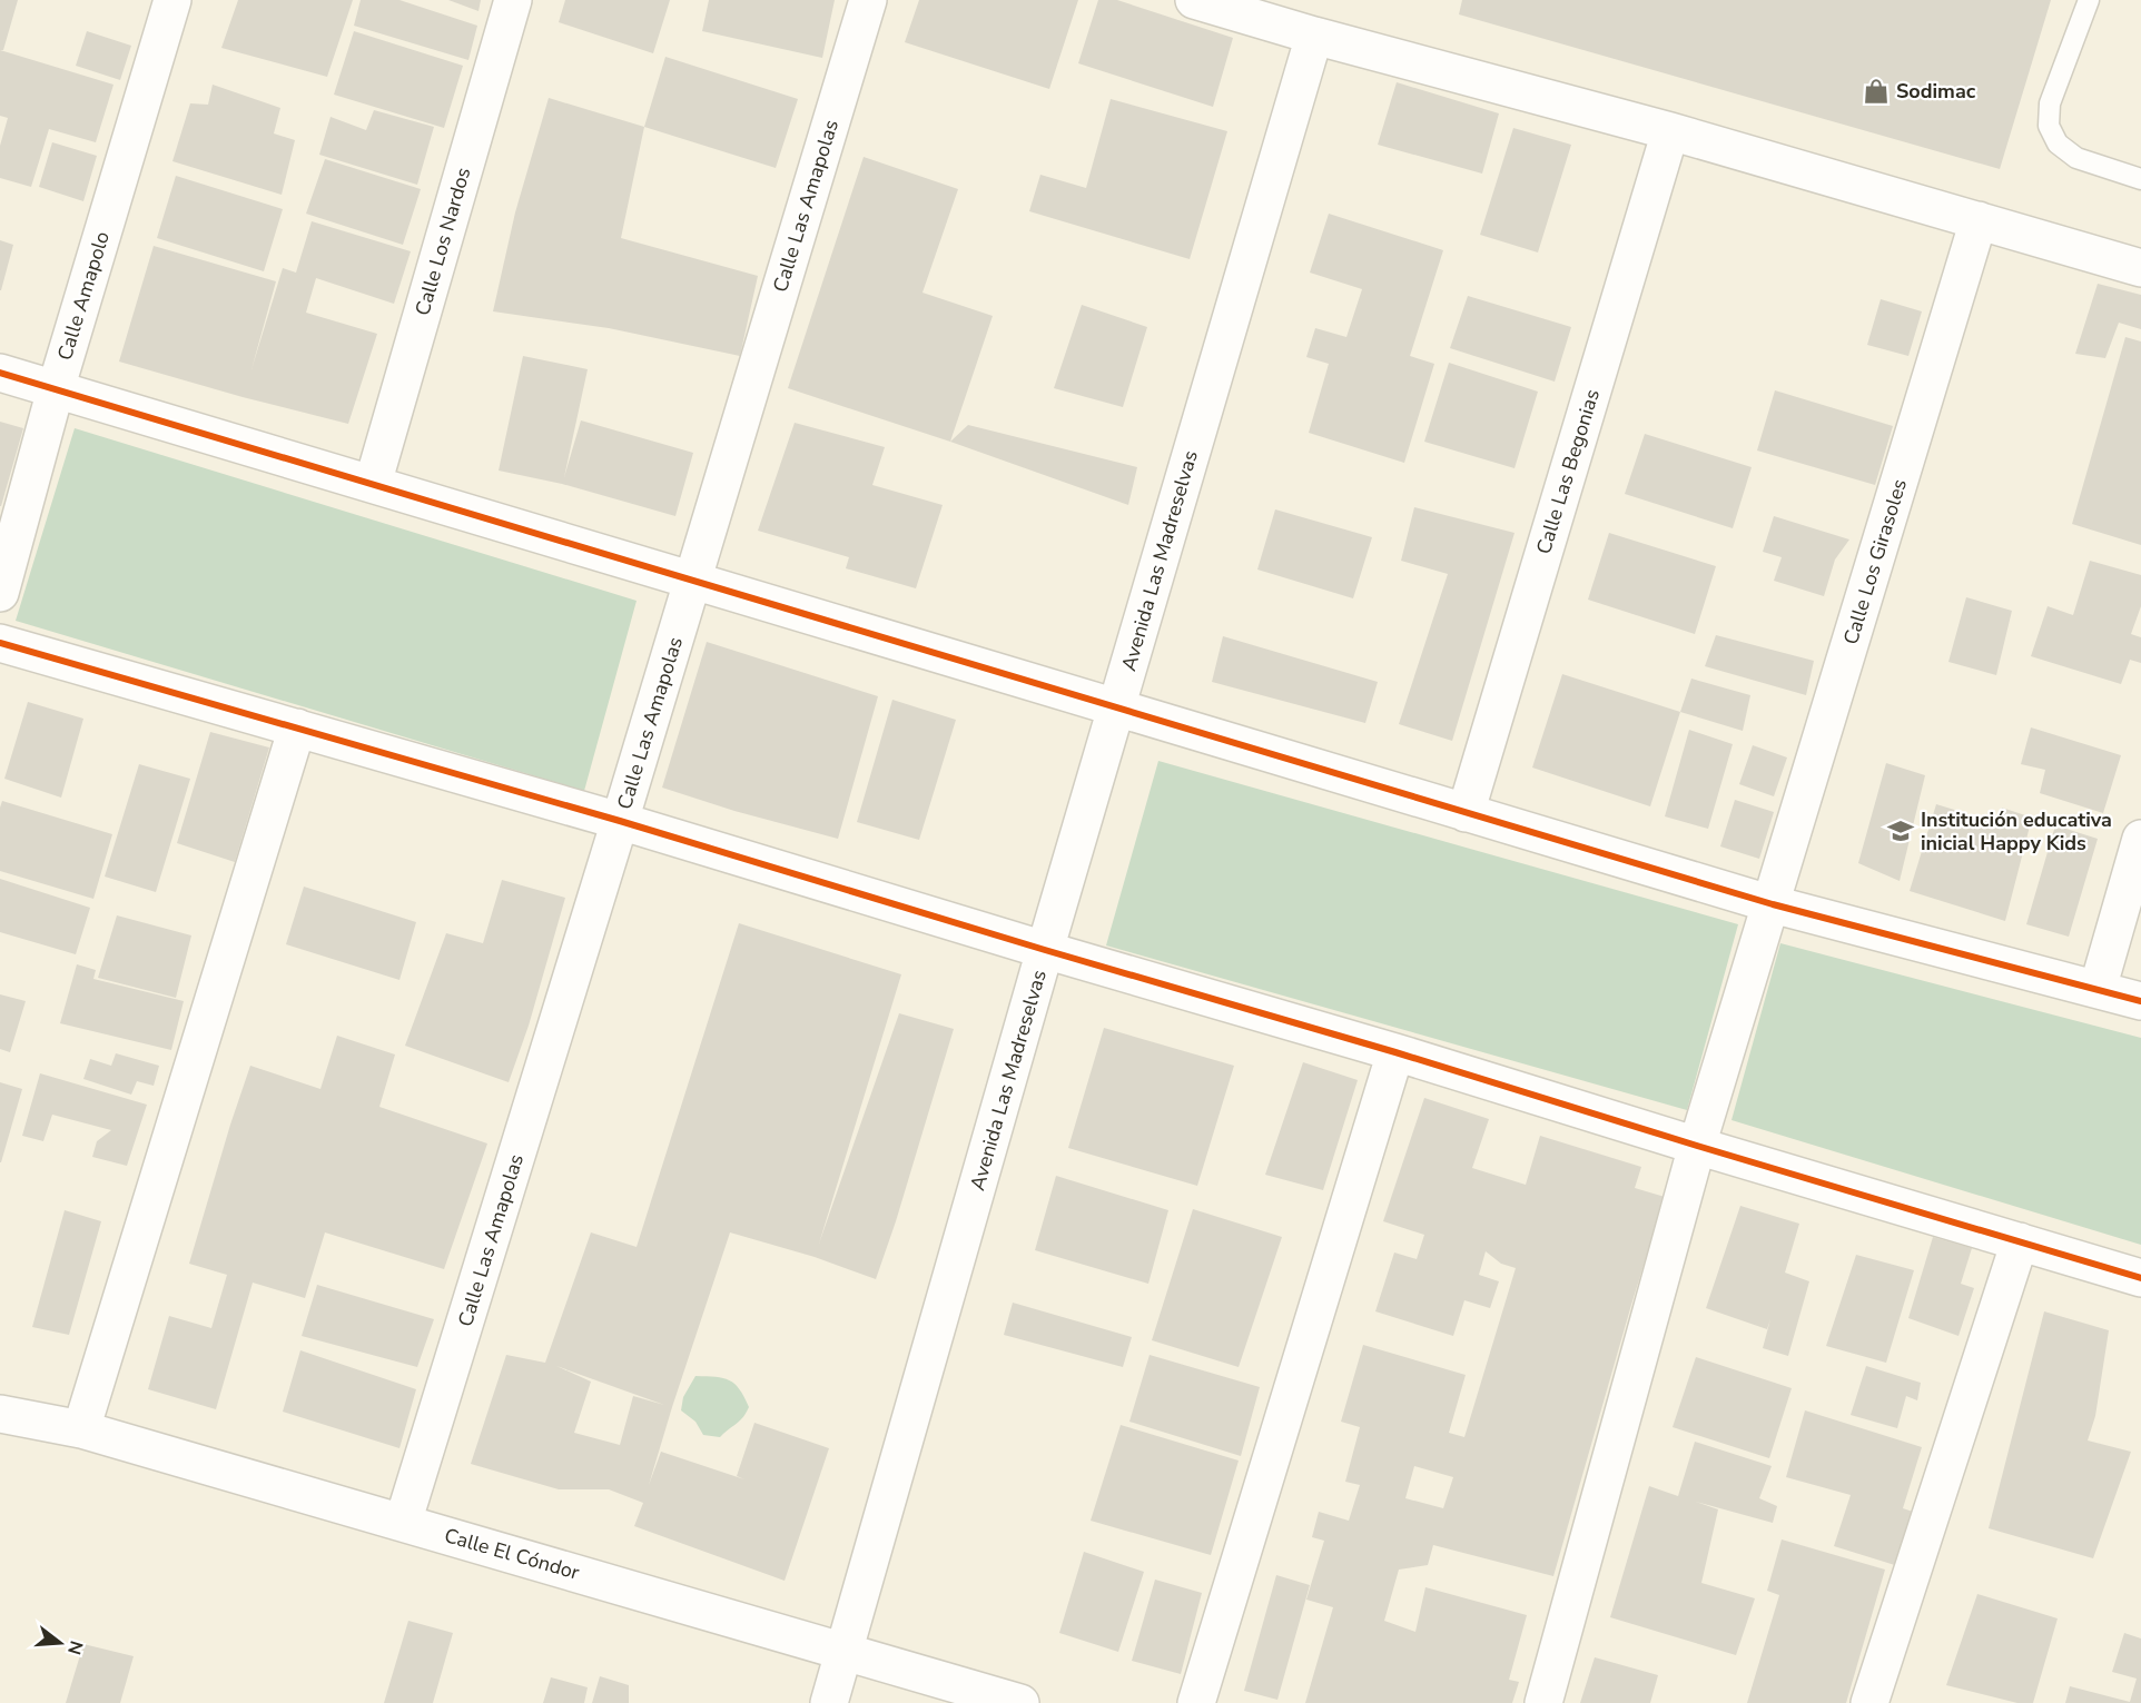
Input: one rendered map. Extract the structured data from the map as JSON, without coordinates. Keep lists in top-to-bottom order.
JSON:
{
  "streets": {
    "street": [
      "Calle Las Amapolas",
      "Calle Los Nardos",
      "Calle Amapolo",
      "Calle Las Begonias",
      "Avenida Las Madreselvas",
      "Calle Los Girasoles",
      "Calle El Cóndor"
    ]
  },
  "crossings": [
    ["Calle Las Amapolas", "Calle El Cóndor"],
    ["Avenida Las Madreselvas", "Calle El Cóndor"]
  ],
  "places": {
    "shop": ["Sodimac"],
    "school or university": ["Institución educativa inicial Happy Kids"]
  },
  "north": "right"
}
